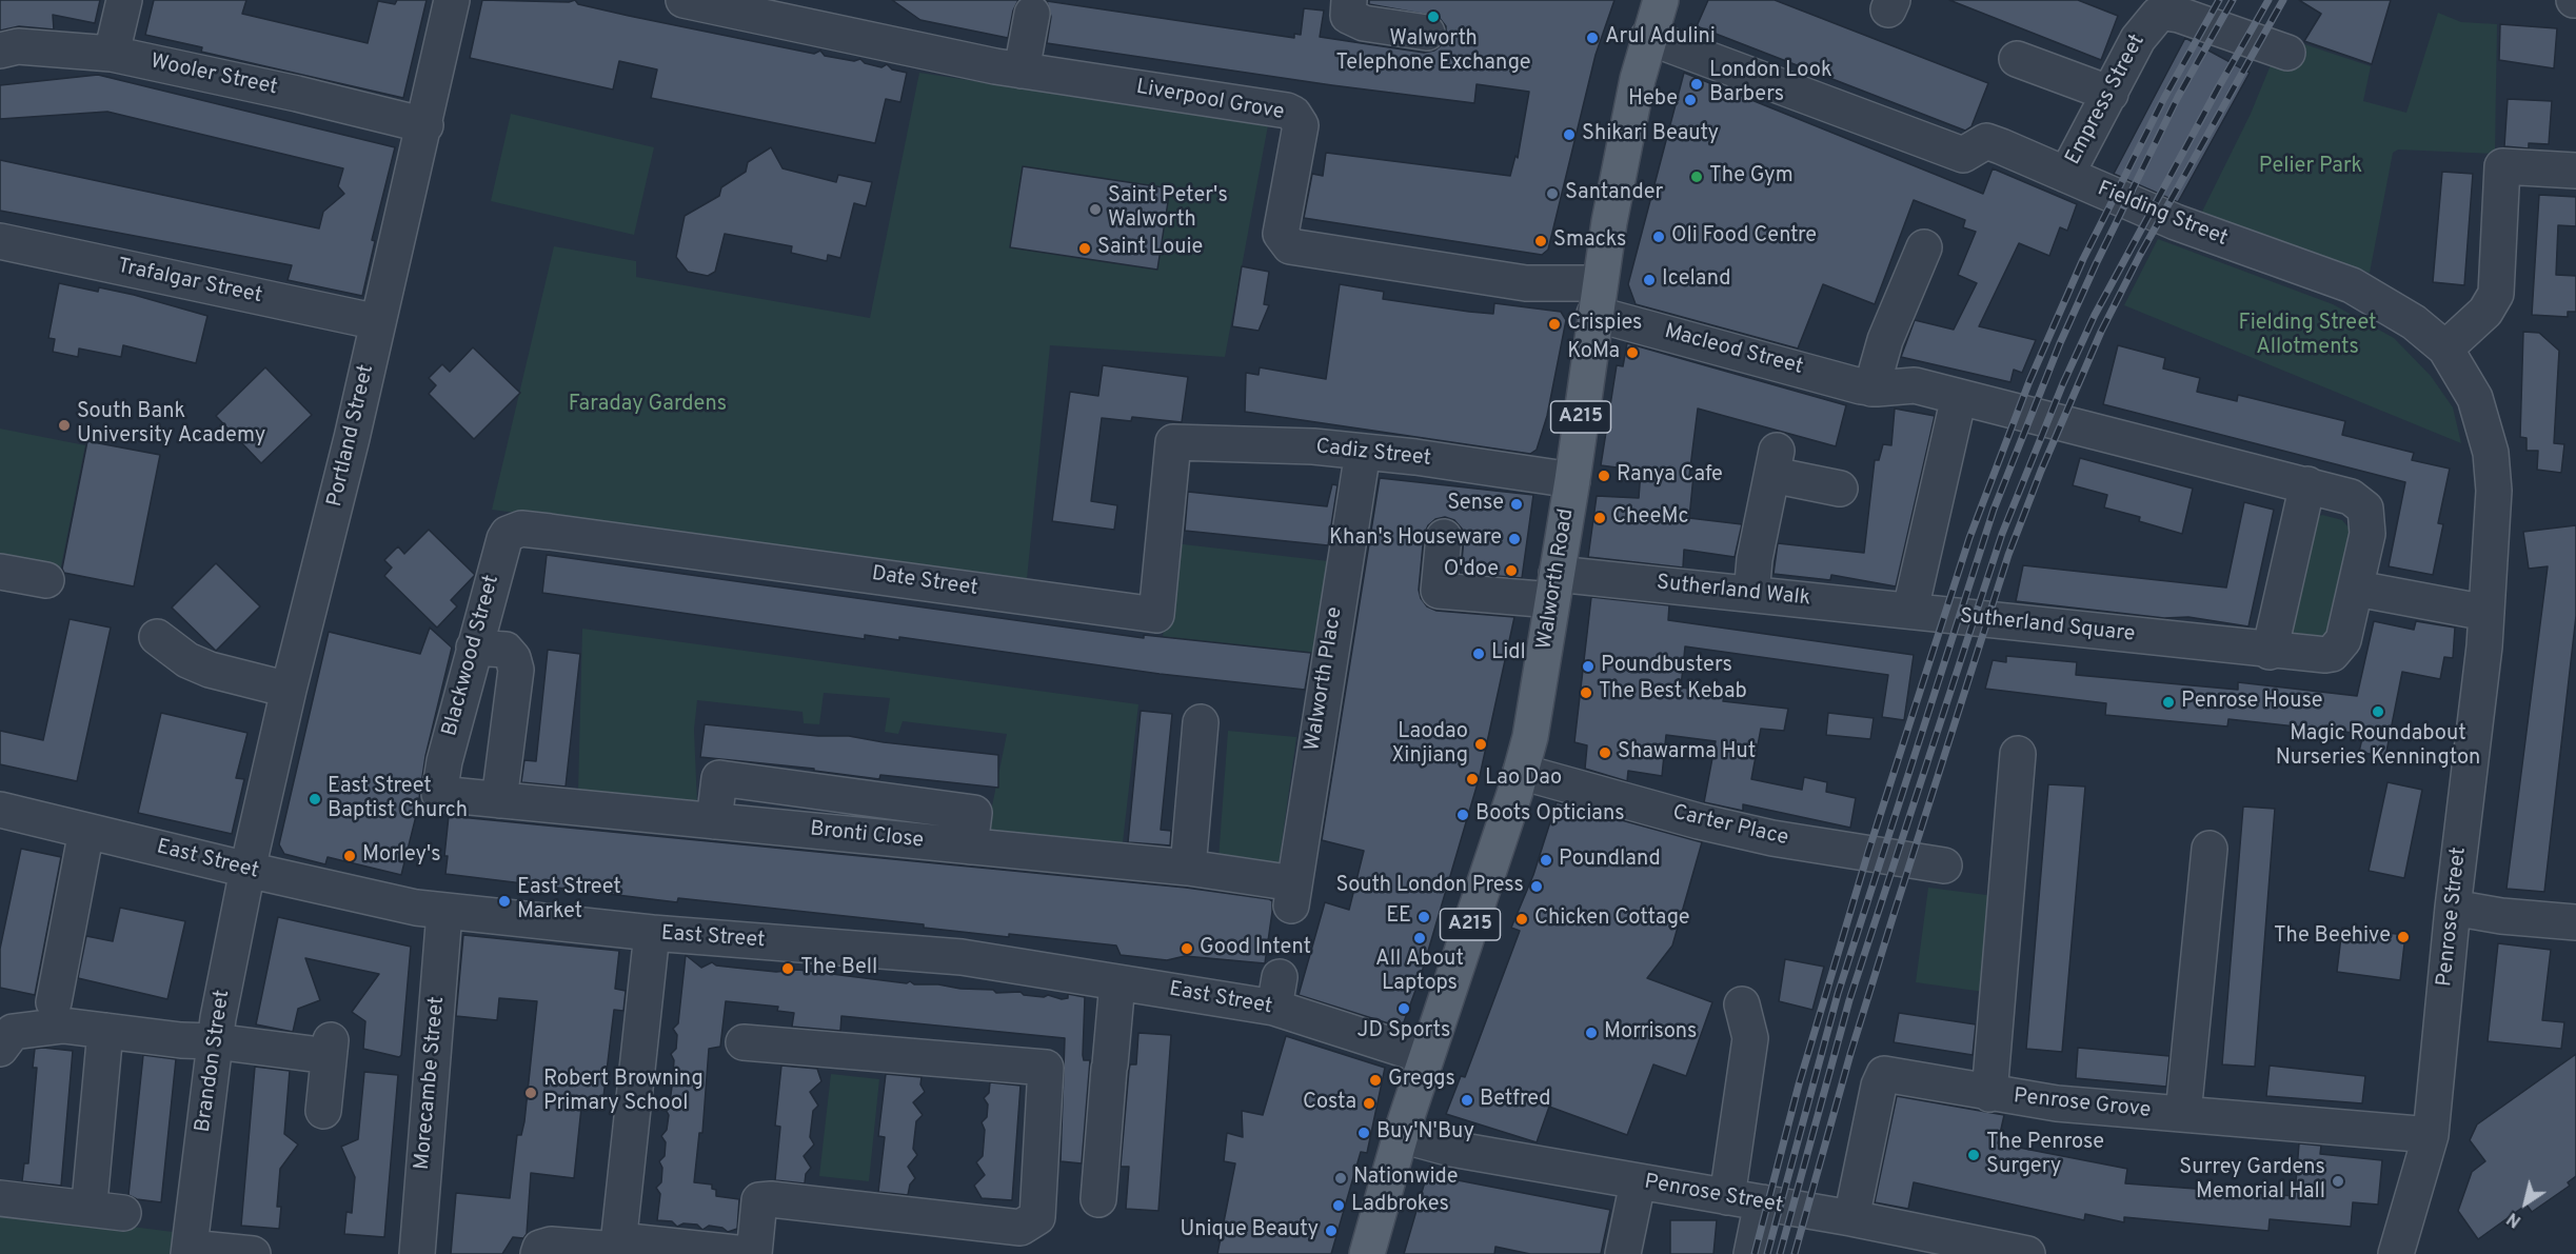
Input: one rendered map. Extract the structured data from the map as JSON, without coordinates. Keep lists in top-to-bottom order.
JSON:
{
  "streets": {
    "main road": ["A215", "Walworth Road"],
    "street": [
      "Wooler Street",
      "Empress Street",
      "Liverpool Grove",
      "Fielding Street",
      "Trafalgar Street",
      "Macleod Street",
      "Portland Street",
      "Cadiz Street",
      "Date Street",
      "Sutherland Walk",
      "Sutherland Square",
      "Blackwood Street",
      "Walworth Place",
      "Carter Place",
      "Bronti Close",
      "East Street",
      "Penrose Street",
      "Brandon Street",
      "Morecambe Street",
      "Penrose Grove"
    ]
  },
  "crossings": [
    ["Wooler Street", "Portland Street"],
    ["Empress Street", "Fielding Street"],
    ["Liverpool Grove", "Macleod Street"],
    ["Liverpool Grove", "Walworth Road"],
    ["Fielding Street", "Walworth Road"],
    ["Fielding Street", "Penrose Street"],
    ["Trafalgar Street", "Portland Street"],
    ["Macleod Street", "Walworth Road"],
    ["Macleod Street", "Sutherland Square"],
    ["Portland Street", "East Street"],
    ["Portland Street", "Brandon Street"],
    ["Cadiz Street", "Walworth Road"],
    ["Cadiz Street", "Date Street"],
    ["Cadiz Street", "Walworth Place"],
    ["Walworth Road", "Sutherland Walk"],
    ["Walworth Road", "Carter Place"],
    ["Walworth Road", "East Street"],
    ["Walworth Road", "Penrose Street"],
    ["Date Street", "Blackwood Street"],
    ["Sutherland Walk", "Sutherland Square"],
    ["Blackwood Street", "Bronti Close"],
    ["Walworth Place", "Bronti Close"],
    ["East Street", "Brandon Street"],
    ["East Street", "Morecambe Street"],
    ["Penrose Street", "Penrose Grove"]
  ],
  "parks": ["Pelier Park", "Fielding Street Allotments", "Faraday Gardens"],
  "places": [
    "Walworth Telephone Exchange",
    "Arul Adulini",
    "London Look Barbers",
    "Hebe",
    "Shikari Beauty",
    "The Gym",
    "Santander",
    "Saint Peter's Walworth",
    "Oli Food Centre",
    "Smacks",
    "Saint Louie",
    "Iceland",
    "Crispies",
    "KoMa",
    "South Bank University Academy",
    "Ranya Cafe",
    "Sense",
    "CheeMc",
    "Khan's Houseware",
    "O'doe",
    "Lidl",
    "Poundbusters",
    "The Best Kebab",
    "Penrose House",
    "Magic Roundabout Nurseries Kennington",
    "Laodao Xinjiang",
    "Shawarma Hut",
    "Lao Dao",
    "East Street Baptist Church",
    "Boots Opticians",
    "Morley's",
    "Poundland",
    "South London Press",
    "East Street Market",
    "EE",
    "Chicken Cottage",
    "The Beehive",
    "All About Laptops",
    "Good Intent",
    "The Bell",
    "JD Sports",
    "Morrisons",
    "Greggs",
    "Robert Browning Primary School",
    "Betfred",
    "Costa",
    "Buy'N'Buy",
    "The Penrose Surgery",
    "Nationwide",
    "Surrey Gardens Memorial Hall",
    "Ladbrokes",
    "Unique Beauty"
  ],
  "north": "bottom left"
}
